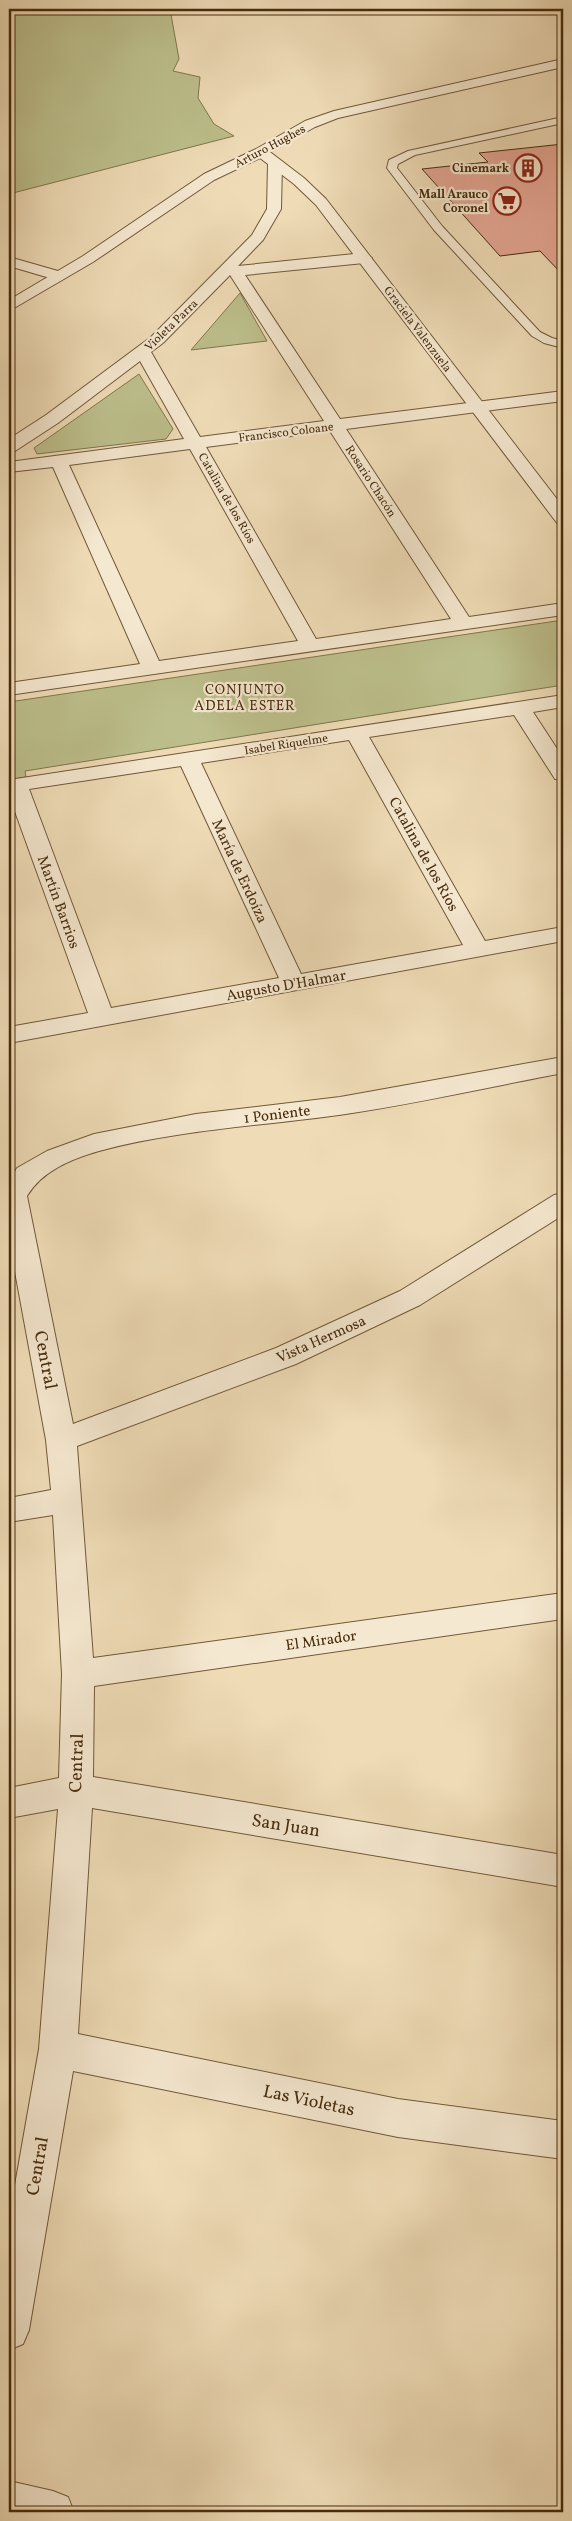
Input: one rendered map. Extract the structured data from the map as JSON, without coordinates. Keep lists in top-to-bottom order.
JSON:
{
  "streets": {
    "street": [
      "Arturo Hughes",
      "Violeta Parra",
      "Graciela Valenzuela",
      "Francisco Coloane",
      "Rosario Chacón",
      "Catalina de los Ríos",
      "Isabel Riquelme",
      "María de Erdoíza",
      "Martín Barrios",
      "Augusto D'Halmar",
      "1 Poniente",
      "Vista Hermosa",
      "Central",
      "El Mirador",
      "San Juan",
      "Las Violetas"
    ]
  },
  "crossings": [
    ["Arturo Hughes", "Graciela Valenzuela"],
    ["Violeta Parra", "Graciela Valenzuela"],
    ["Violeta Parra", "Rosario Chacón"],
    ["Violeta Parra", "Catalina de los Ríos"],
    ["Graciela Valenzuela", "Francisco Coloane"],
    ["Francisco Coloane", "Rosario Chacón"],
    ["Francisco Coloane", "Catalina de los Ríos"],
    ["Catalina de los Ríos", "Isabel Riquelme"],
    ["Catalina de los Ríos", "Augusto D'Halmar"],
    ["Isabel Riquelme", "María de Erdoíza"],
    ["Isabel Riquelme", "Martín Barrios"],
    ["María de Erdoíza", "Augusto D'Halmar"],
    ["Martín Barrios", "Augusto D'Halmar"],
    ["1 Poniente", "Central"],
    ["Vista Hermosa", "Central"],
    ["Central", "El Mirador"],
    ["Central", "San Juan"],
    ["Central", "Las Violetas"]
  ],
  "districts": ["CONJUNTO ADELA ESTER"],
  "places": {
    "building": ["Cinemark"],
    "supermarket": ["Mall Arauco Coronel"]
  }
}
